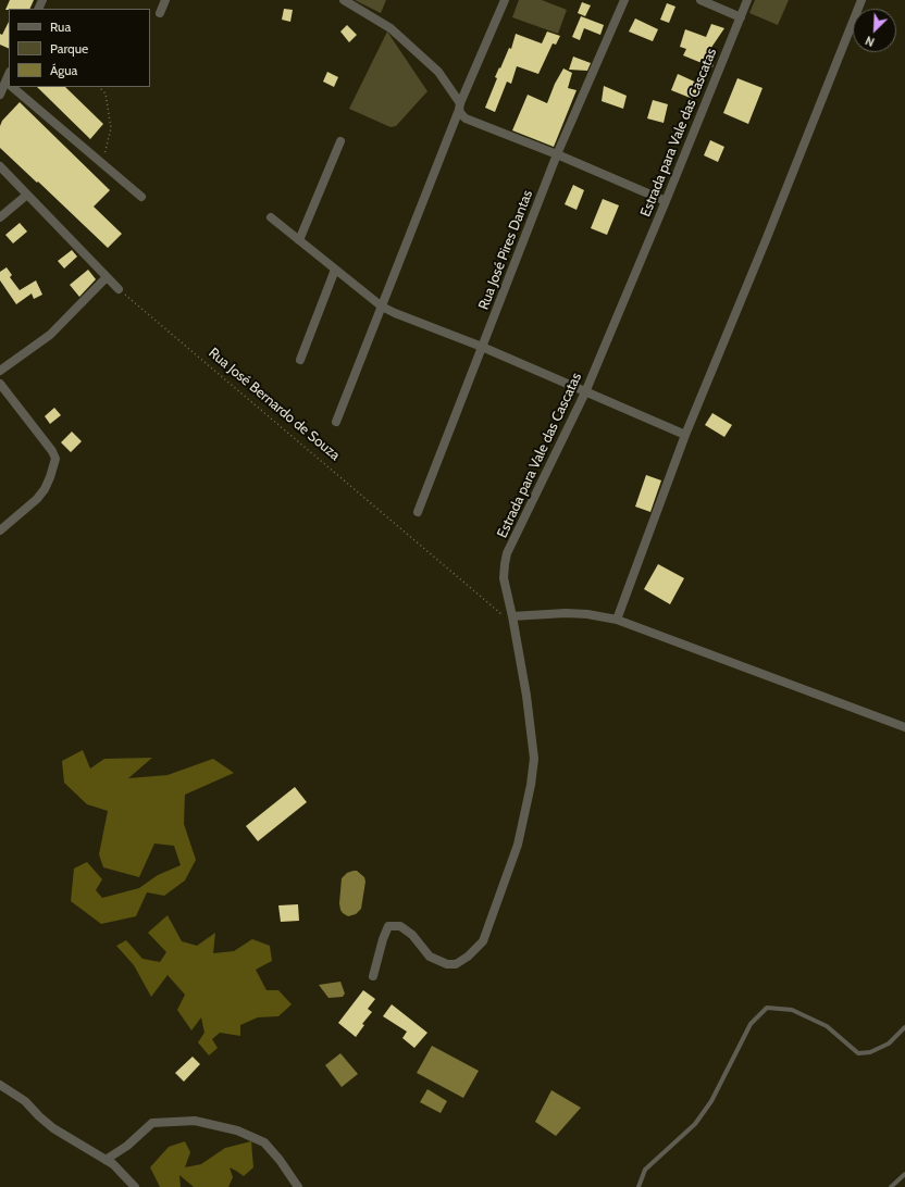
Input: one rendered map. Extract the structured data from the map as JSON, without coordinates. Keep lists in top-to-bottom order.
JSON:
{
  "streets": {
    "street": ["Estrada para Vale das Cascatas", "Rua José Pires Dantas"],
    "path": ["Rua José Bernardo de Souza"]
  },
  "crossings": [
    ["Estrada para Vale das Cascatas", "Rua José Bernardo de Souza"]
  ],
  "legend": ["Rua", "Parque", "Água"],
  "north": "bottom left"
}
